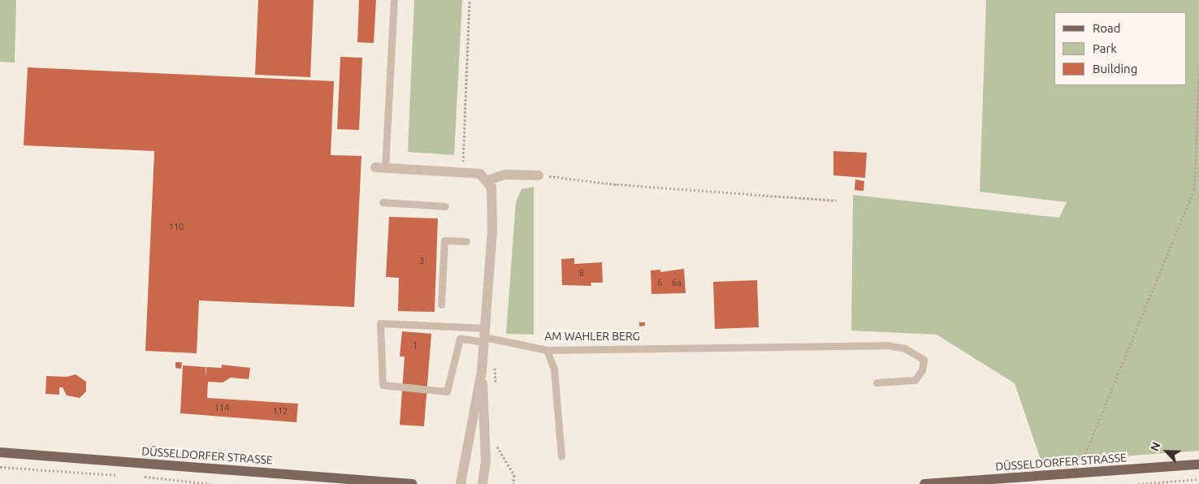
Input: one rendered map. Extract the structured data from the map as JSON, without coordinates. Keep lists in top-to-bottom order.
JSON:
{
  "streets": {
    "main road": ["DÜSSELDORFER STRASSE"],
    "lane": ["AM WAHLER BERG"]
  },
  "house_numbers": [
    "110",
    "3",
    "8",
    "6",
    "6a",
    "1",
    "114",
    "112"
  ],
  "legend": ["Road", "Park", "Building"],
  "north": "top left"
}
